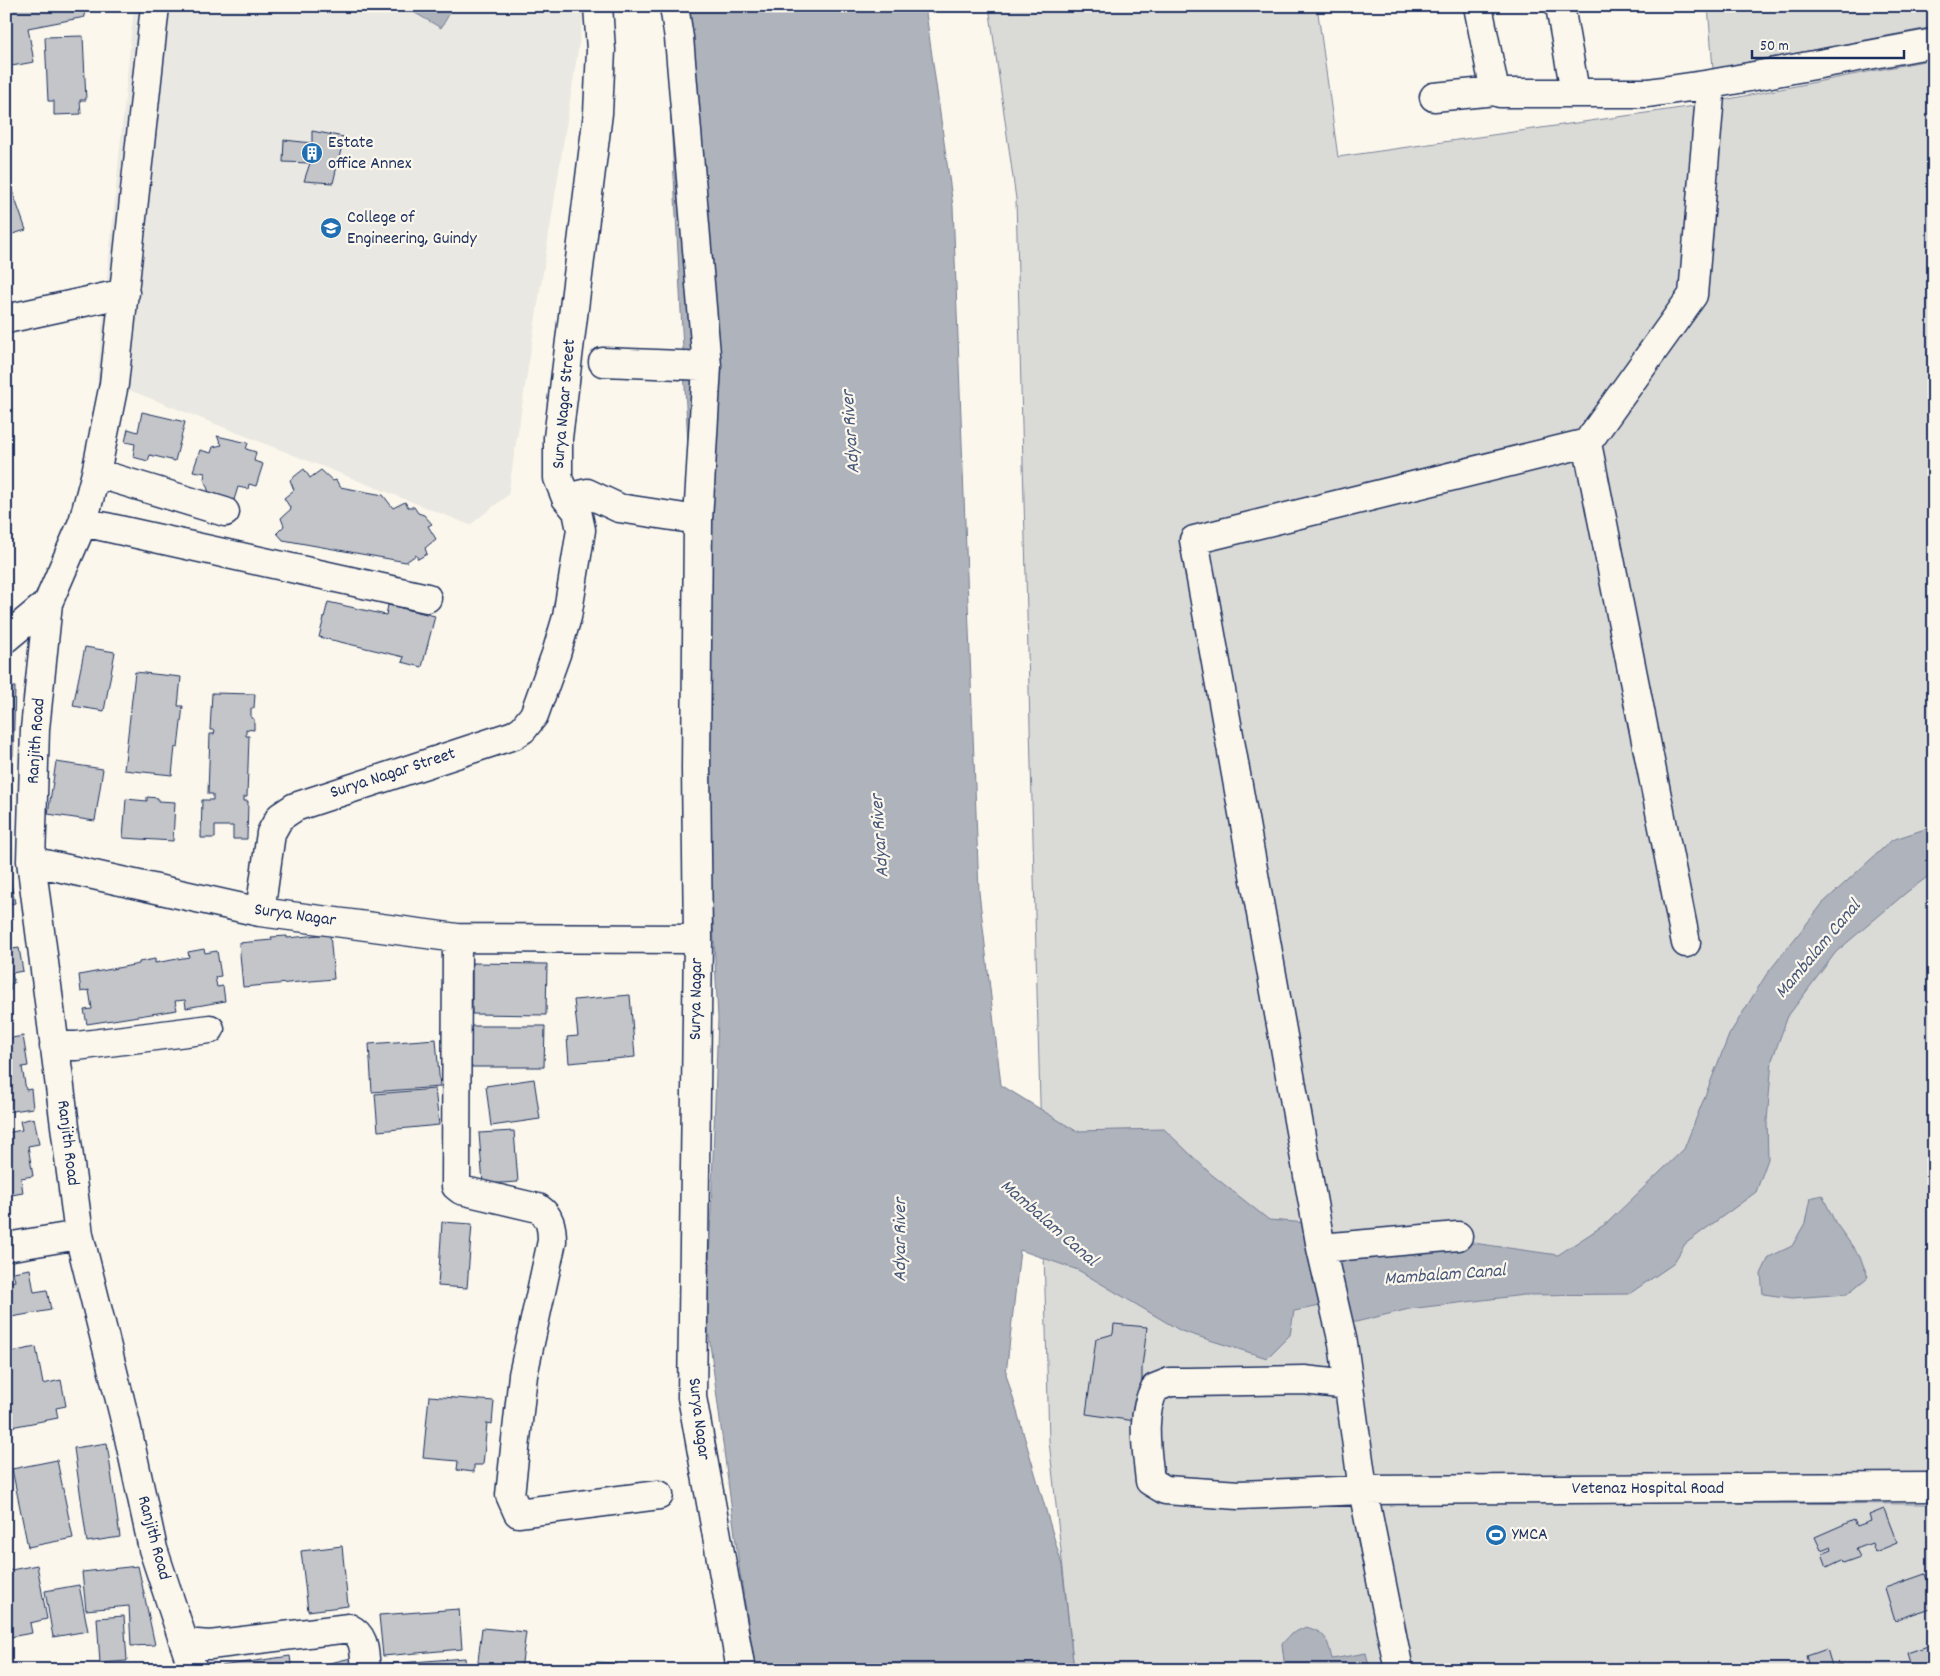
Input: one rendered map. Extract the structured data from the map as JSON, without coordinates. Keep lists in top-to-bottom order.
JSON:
{
  "streets": {
    "street": [
      "Surya Nagar Street",
      "Ranjith Road",
      "Surya Nagar",
      "Vetenaz Hospital Road"
    ]
  },
  "crossings": [
    ["Surya Nagar Street", "Surya Nagar"],
    ["Ranjith Road", "Surya Nagar"]
  ],
  "water": ["Adyar River", "Mambalam Canal"],
  "places": {
    "building": ["Estate office Annex"],
    "school or university": ["College of Engineering, Guindy"],
    "sports": ["YMCA"]
  },
  "scale_bar": "50 m"
}
